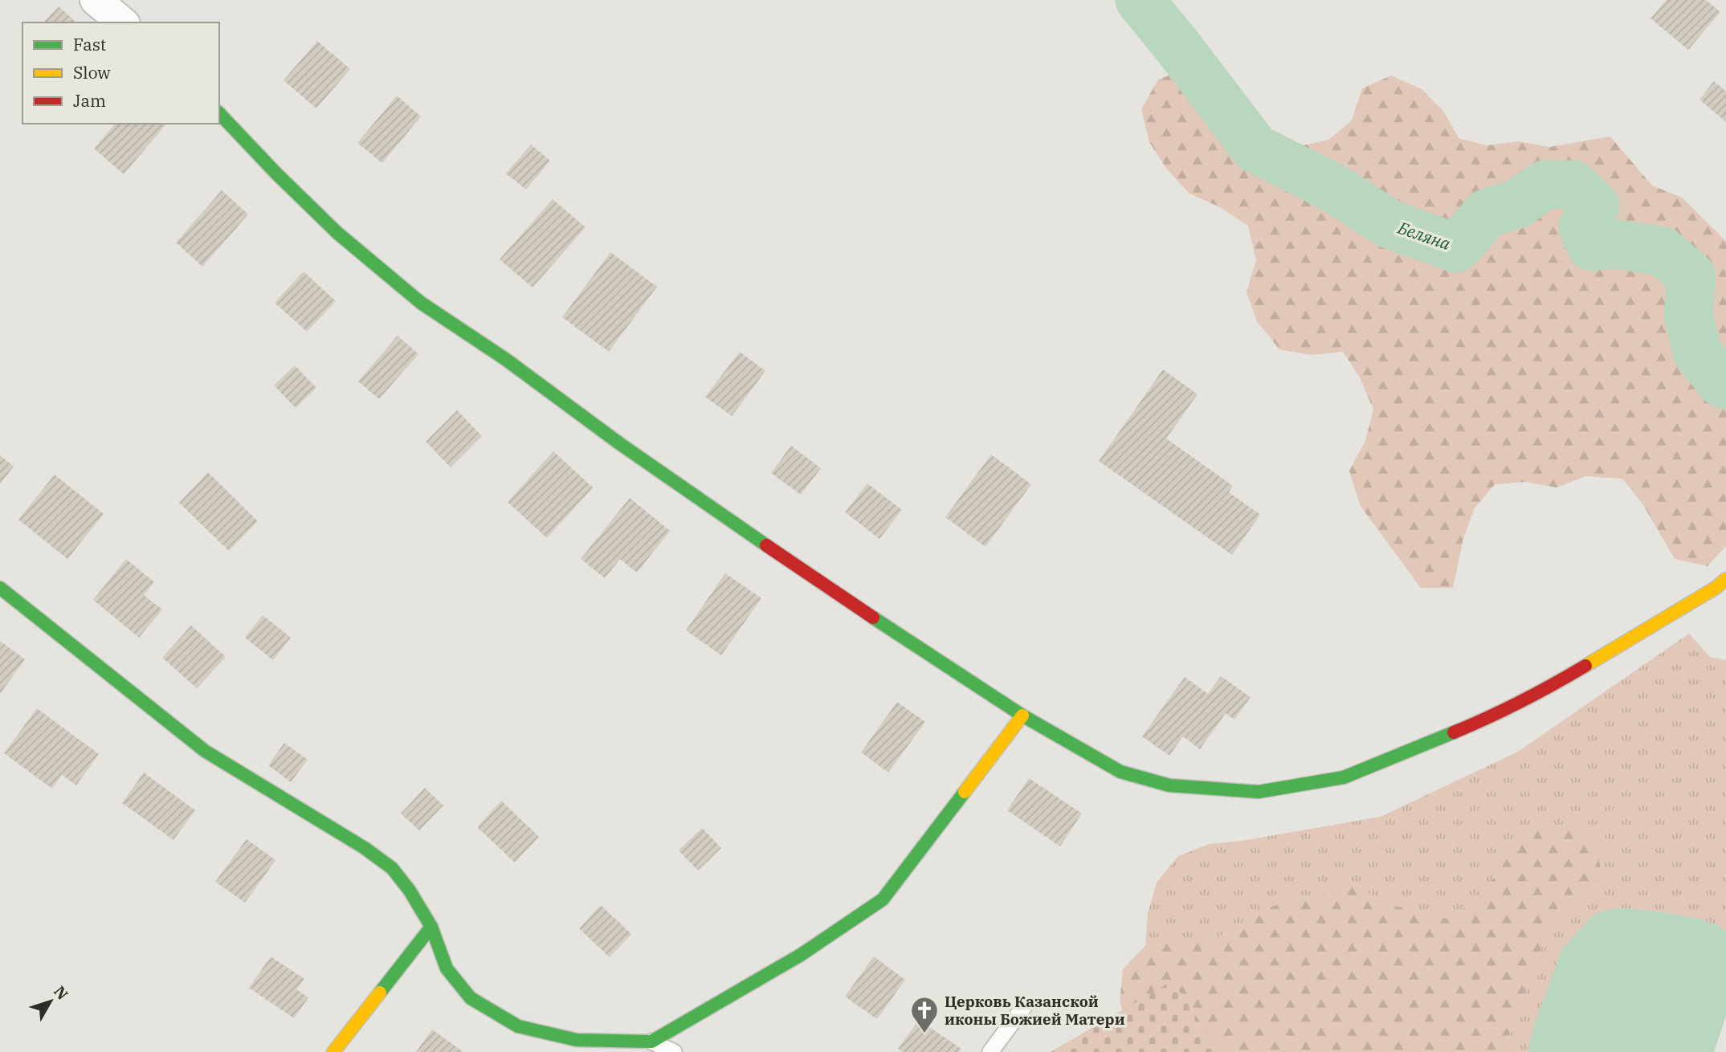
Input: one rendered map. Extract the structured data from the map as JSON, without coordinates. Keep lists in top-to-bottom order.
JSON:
{
  "water": ["Беляна"],
  "places": {
    "church": ["Церковь Казанской иконы Божией Матери"]
  },
  "legend": ["Fast", "Slow", "Jam"],
  "north": "top right"
}
